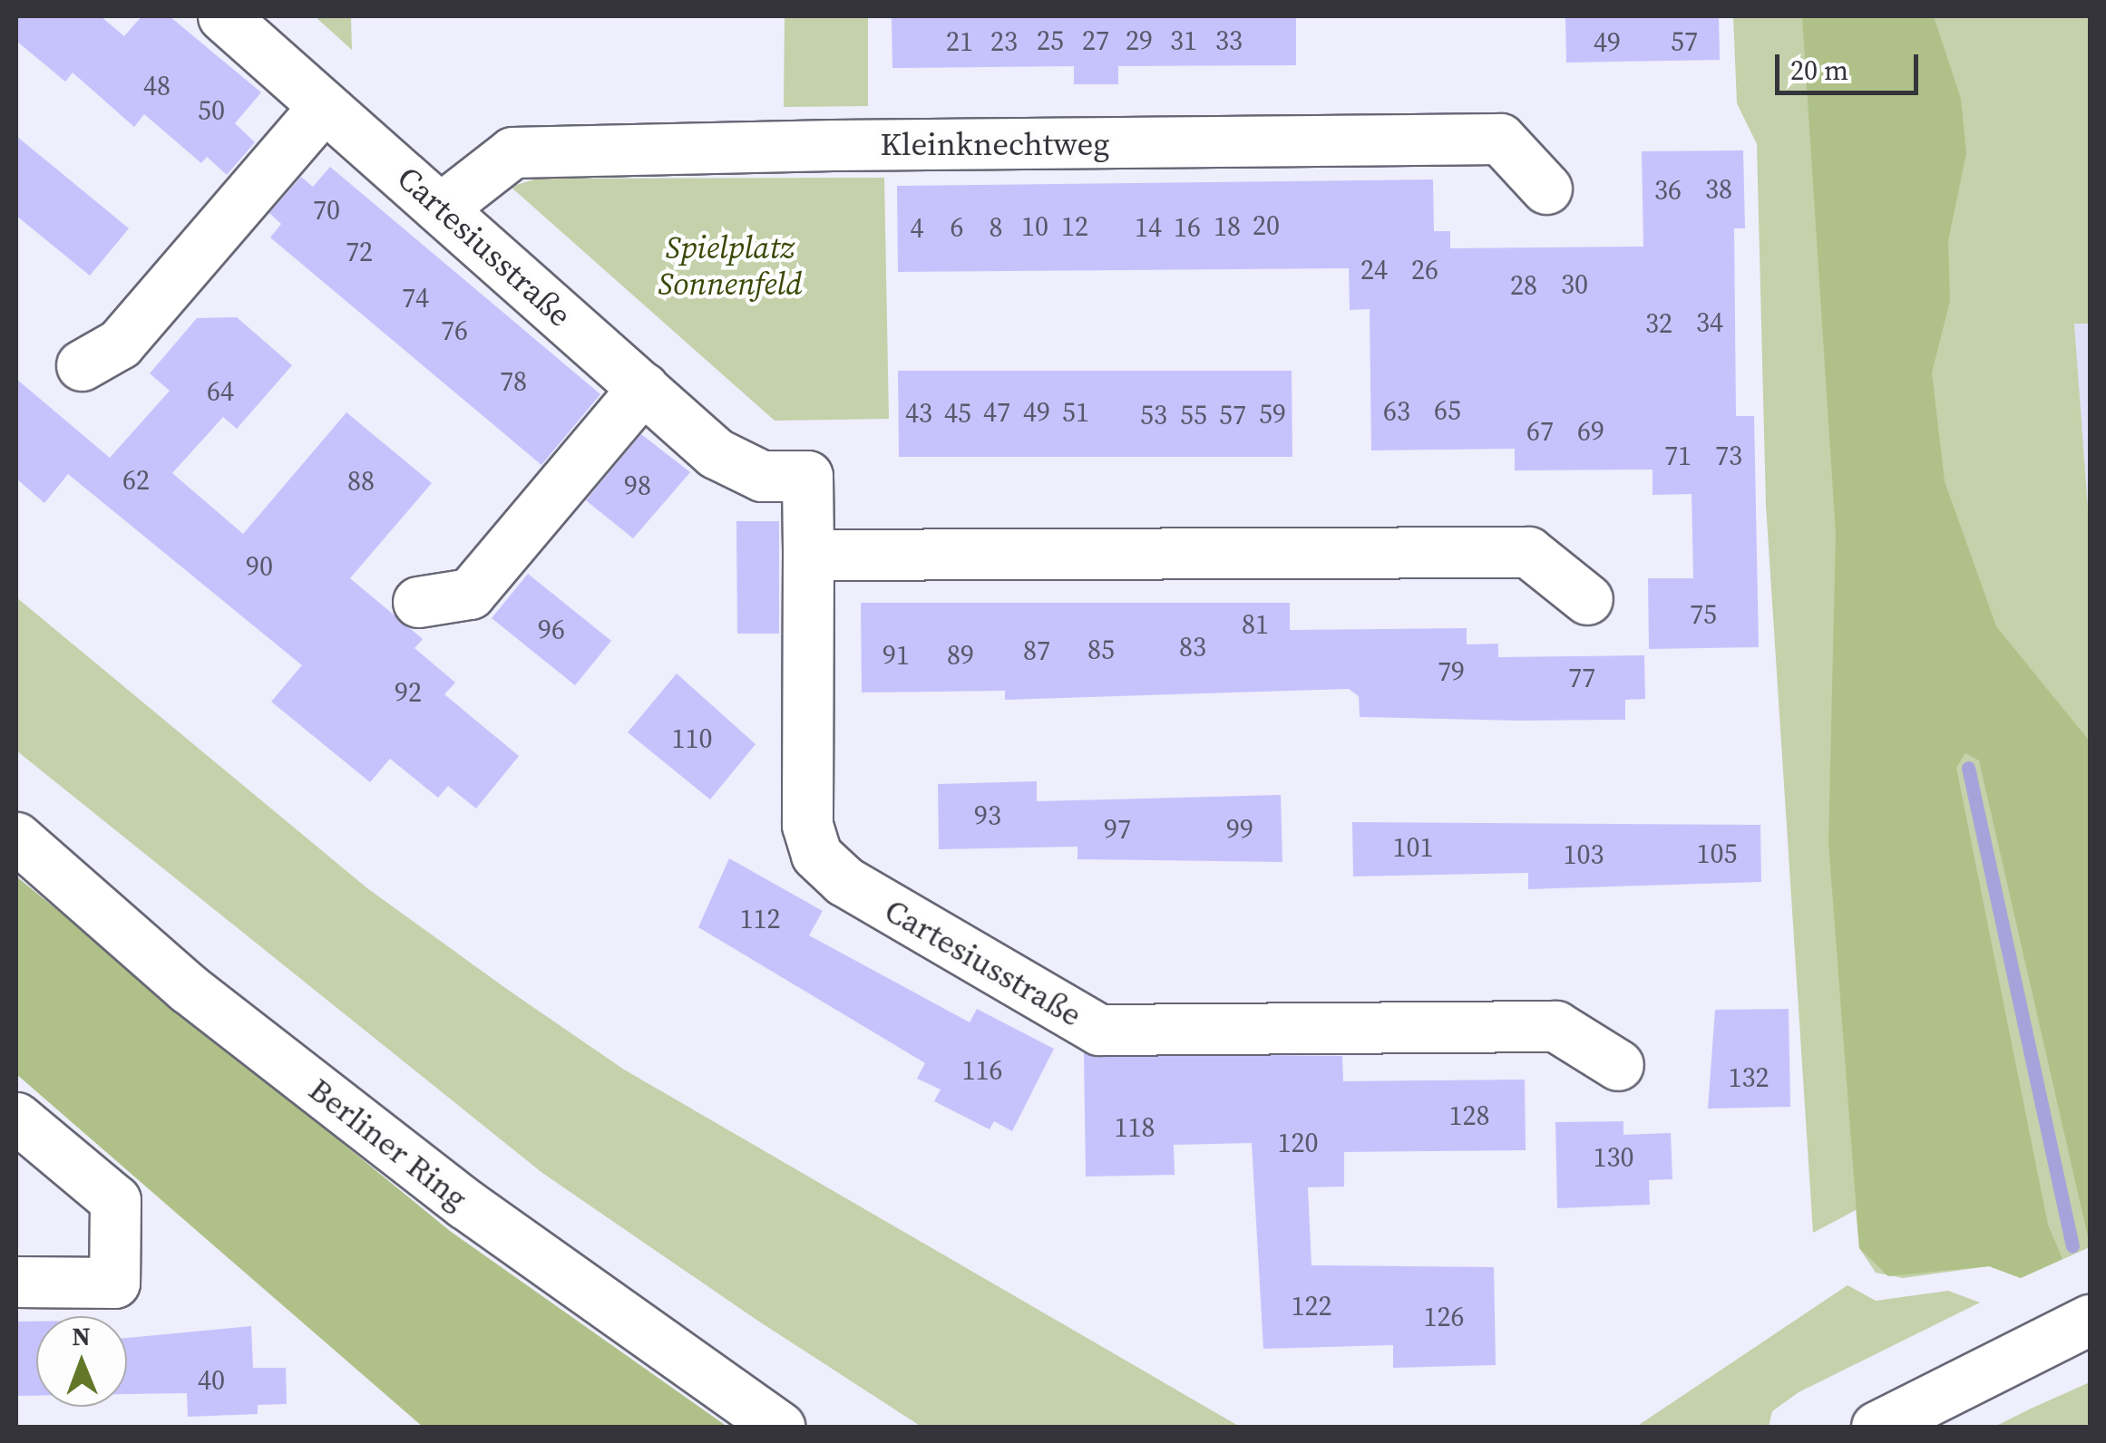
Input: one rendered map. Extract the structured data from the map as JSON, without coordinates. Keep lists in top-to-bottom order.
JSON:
{
  "streets": {
    "street": ["Kleinknechtweg", "Cartesiusstraße", "Berliner Ring"]
  },
  "crossings": [
    ["Kleinknechtweg", "Cartesiusstraße"]
  ],
  "parks": ["Spielplatz Sonnenfeld"],
  "house_numbers": [
    "25",
    "27",
    "29",
    "31",
    "33",
    "21",
    "23",
    "57",
    "49",
    "48",
    "50",
    "38",
    "36",
    "70",
    "20",
    "10",
    "12",
    "18",
    "6",
    "8",
    "14",
    "16",
    "4",
    "72",
    "24",
    "26",
    "30",
    "28",
    "74",
    "34",
    "32",
    "76",
    "78",
    "64",
    "65",
    "63",
    "47",
    "49",
    "51",
    "43",
    "45",
    "59",
    "53",
    "55",
    "57",
    "67",
    "69",
    "71",
    "73",
    "62",
    "88",
    "98",
    "90",
    "75",
    "81",
    "96",
    "83",
    "85",
    "87",
    "91",
    "89",
    "79",
    "77",
    "92",
    "110",
    "93",
    "97",
    "99",
    "101",
    "105",
    "103",
    "112",
    "116",
    "132",
    "128",
    "118",
    "120",
    "130",
    "122",
    "126",
    "40"
  ],
  "scale_bar": "20 m",
  "north": "top"
}
